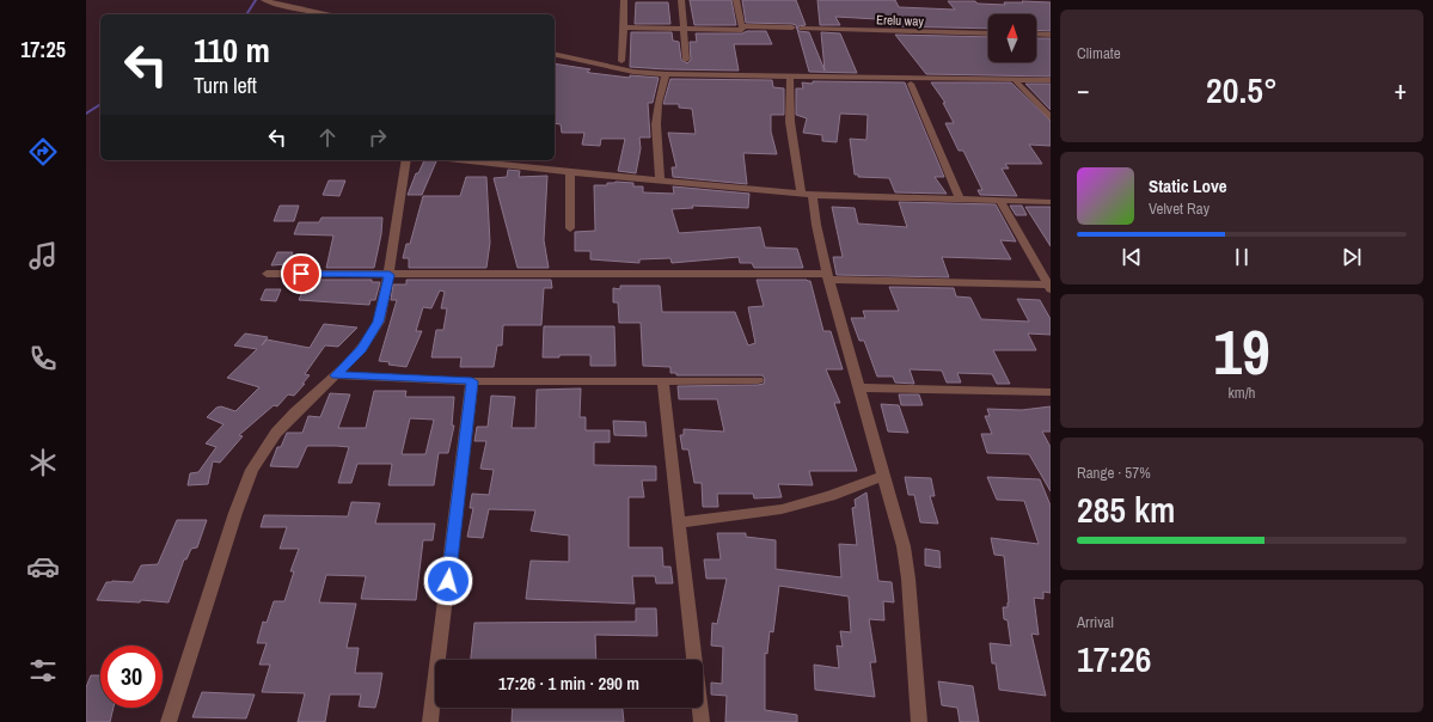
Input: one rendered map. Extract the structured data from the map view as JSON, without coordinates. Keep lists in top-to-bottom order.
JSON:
{
  "streets": {
    "street": ["Erelu way"]
  },
  "north": "top",
  "page": {
    "tabs": "17:25",
    "tile": [
      "Climate",
      ["19", "km/h"],
      ["Range · 57%", "285 km"],
      ["Arrival", "17:26"]
    ],
    "turn": ["110 m", "Turn left"],
    "heat": ["−", "20.5°", "+"],
    "song": ["Static Love", "Velvet Ray"],
    "limit": "30",
    "trip": "17:26 · 1 min · 290 m"
  }
}
